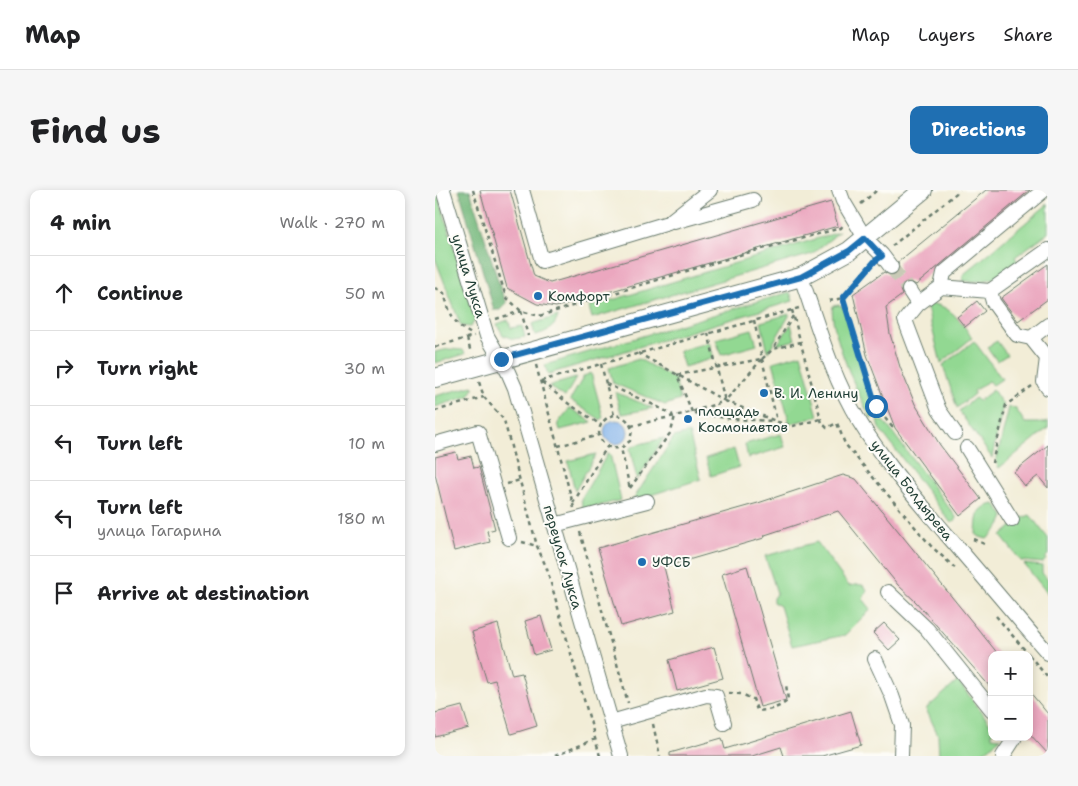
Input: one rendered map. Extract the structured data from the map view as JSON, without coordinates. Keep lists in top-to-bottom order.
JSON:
{
  "streets": {
    "street": ["улица Лукса", "улица Болдырева", "переулок Лукса"]
  },
  "crossings": [
    ["улица Лукса", "переулок Лукса"]
  ],
  "places": [
    "Комфорт",
    "В. И. Ленину",
    "площадь Космонавтов",
    "УФСБ"
  ],
  "page": {
    "header": "Map",
    "nav": ["Map", "Layers", "Share"],
    "buttons": "Directions",
    "title": "Find us",
    "heading": ["4 min", "Walk · 270 m"],
    "list": [
      ["Continue", "50 m"],
      ["Turn right", "30 m"],
      ["Turn left", "10 m"],
      ["Turn left", "улица Гагарина", "180 m"],
      "Arrive at destination"
    ],
    "map_buttons": ["+", "−"]
  }
}
